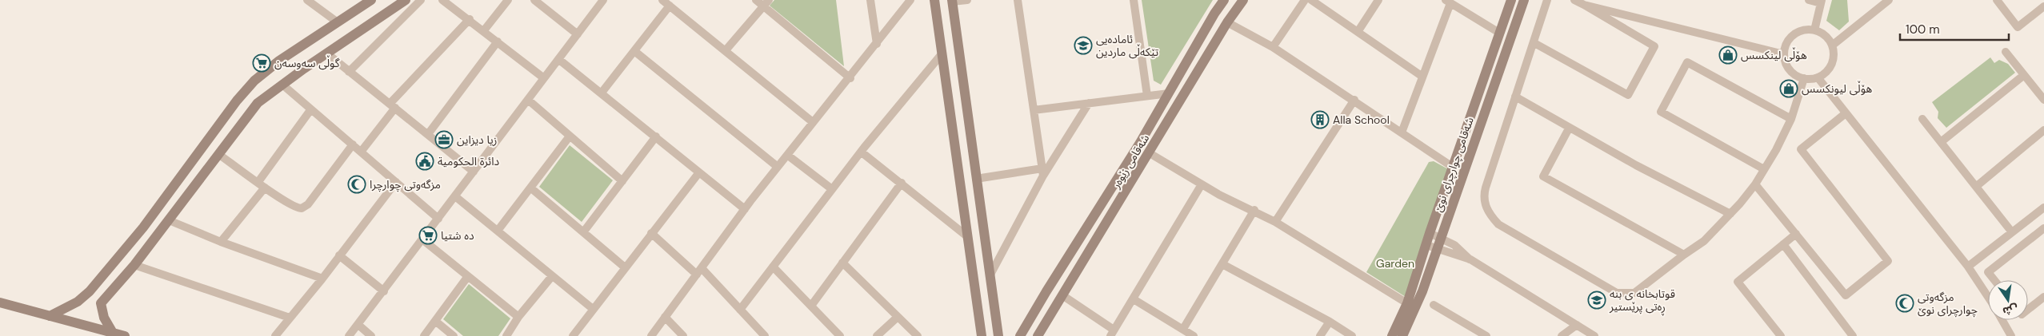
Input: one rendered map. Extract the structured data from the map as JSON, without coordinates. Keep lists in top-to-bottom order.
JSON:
{
  "streets": {
    "street": ["شەقامی زێوەر", "شەقامی چوارچرای نوێ"]
  },
  "parks": ["Garden"],
  "places": {
    "school or university": ["ئامادەیی تێکەڵی ماردین", "قوتابخانە ی بنە ڕەتی پرێستیر"],
    "shop": ["ھۆڵی لینكسس", "ھۆڵی لیونكسس"],
    "supermarket": ["گوڵی سەوسەن", "ده شتيا"],
    "building": ["Alla School"],
    "office": ["زیا دیزاین"],
    "public building": ["دائرة الحكومية"],
    "mosque": ["مزگەوتی چوارچرا", "مزگەوتی چوارچرای نوێ"]
  },
  "scale_bar": "100 m",
  "north": "bottom"
}
